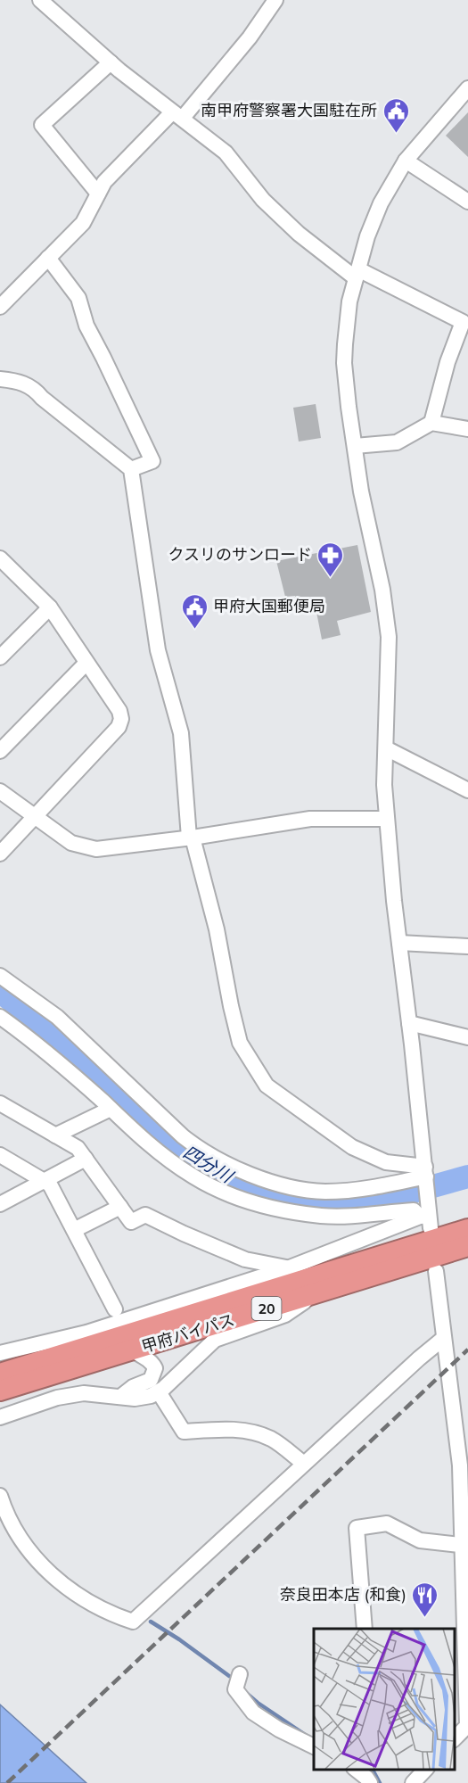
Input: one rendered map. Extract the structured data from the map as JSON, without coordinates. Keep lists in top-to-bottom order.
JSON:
{
  "streets": {
    "highway": ["20", "甲府バイパス"]
  },
  "water": ["四分川"],
  "places": {
    "public building": ["南甲府警察署大国駐在所", "甲府大国郵便局"],
    "pharmacy": ["クスリのサンロード"],
    "restaurant": ["奈良田本店 (和食)"]
  }
}
